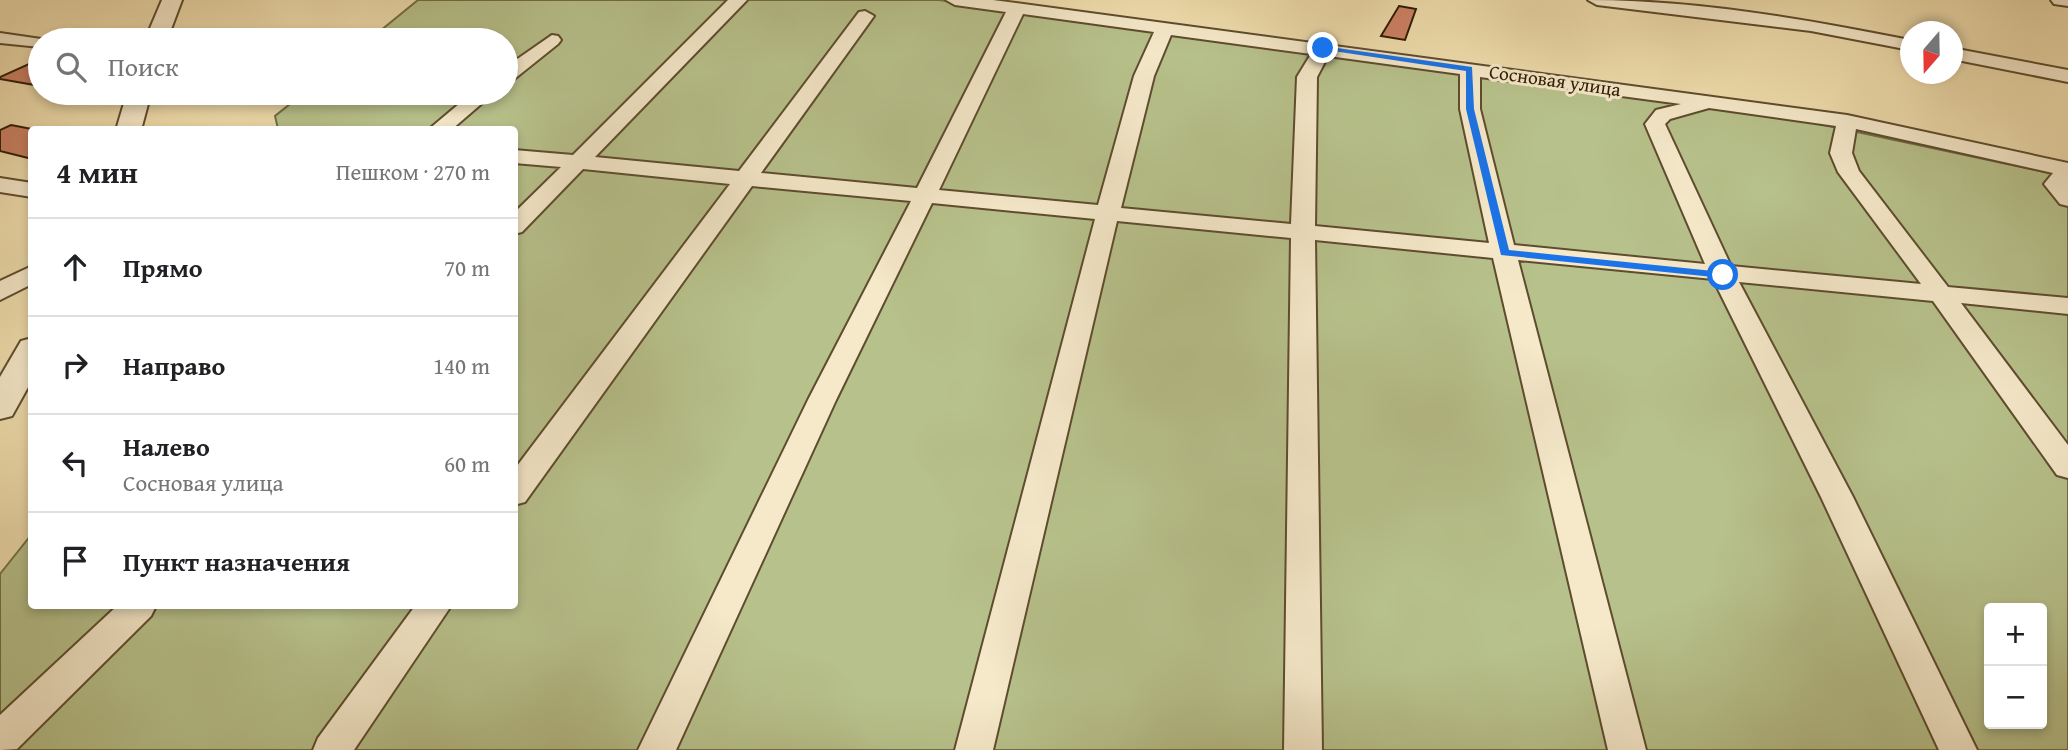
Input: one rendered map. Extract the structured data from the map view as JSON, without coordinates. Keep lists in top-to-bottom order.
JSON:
{
  "streets": {
    "street": ["Сосновая улица"]
  },
  "north": "bottom",
  "page": {
    "search": "Поиск",
    "heading": ["4 мин", "Пешком · 270 m"],
    "list": [
      ["Прямо", "70 m"],
      ["Направо", "140 m"],
      ["Налево", "Сосновая улица", "60 m"],
      "Пункт назначения"
    ],
    "map_buttons": ["+", "−"]
  }
}
